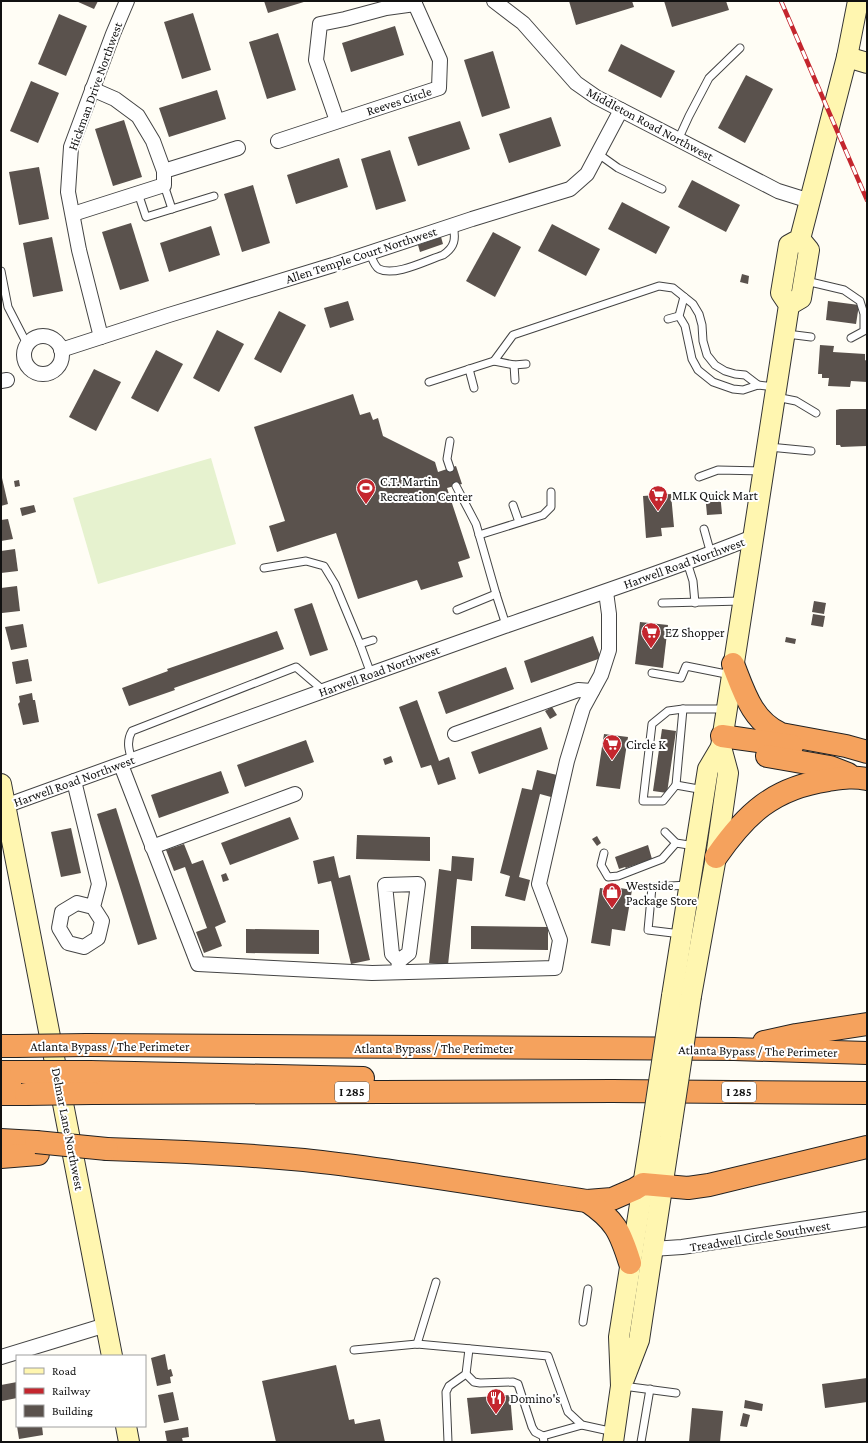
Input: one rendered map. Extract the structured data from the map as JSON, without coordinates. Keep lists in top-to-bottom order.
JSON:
{
  "streets": {
    "highway": ["Atlanta Bypass / The Perimeter", "I 285"],
    "main road": ["Delmar Lane Northwest"],
    "street": [
      "Hickman Drive Northwest",
      "Reeves Circle",
      "Middleton Road Northwest",
      "Allen Temple Court Northwest",
      "Harwell Road Northwest",
      "Treadwell Circle Southwest"
    ]
  },
  "crossings": [
    ["Hickman Drive Northwest", "Allen Temple Court Northwest"],
    ["Middleton Road Northwest", "Allen Temple Court Northwest"],
    ["Harwell Road Northwest", "Delmar Lane Northwest"]
  ],
  "places": {
    "sports": ["C.T. Martin Recreation Center"],
    "supermarket": ["MLK Quick Mart", "EZ Shopper", "Circle K"],
    "shop": ["Westside Package Store"],
    "restaurant": ["Domino's"]
  },
  "legend": ["Road", "Railway", "Building"]
}
